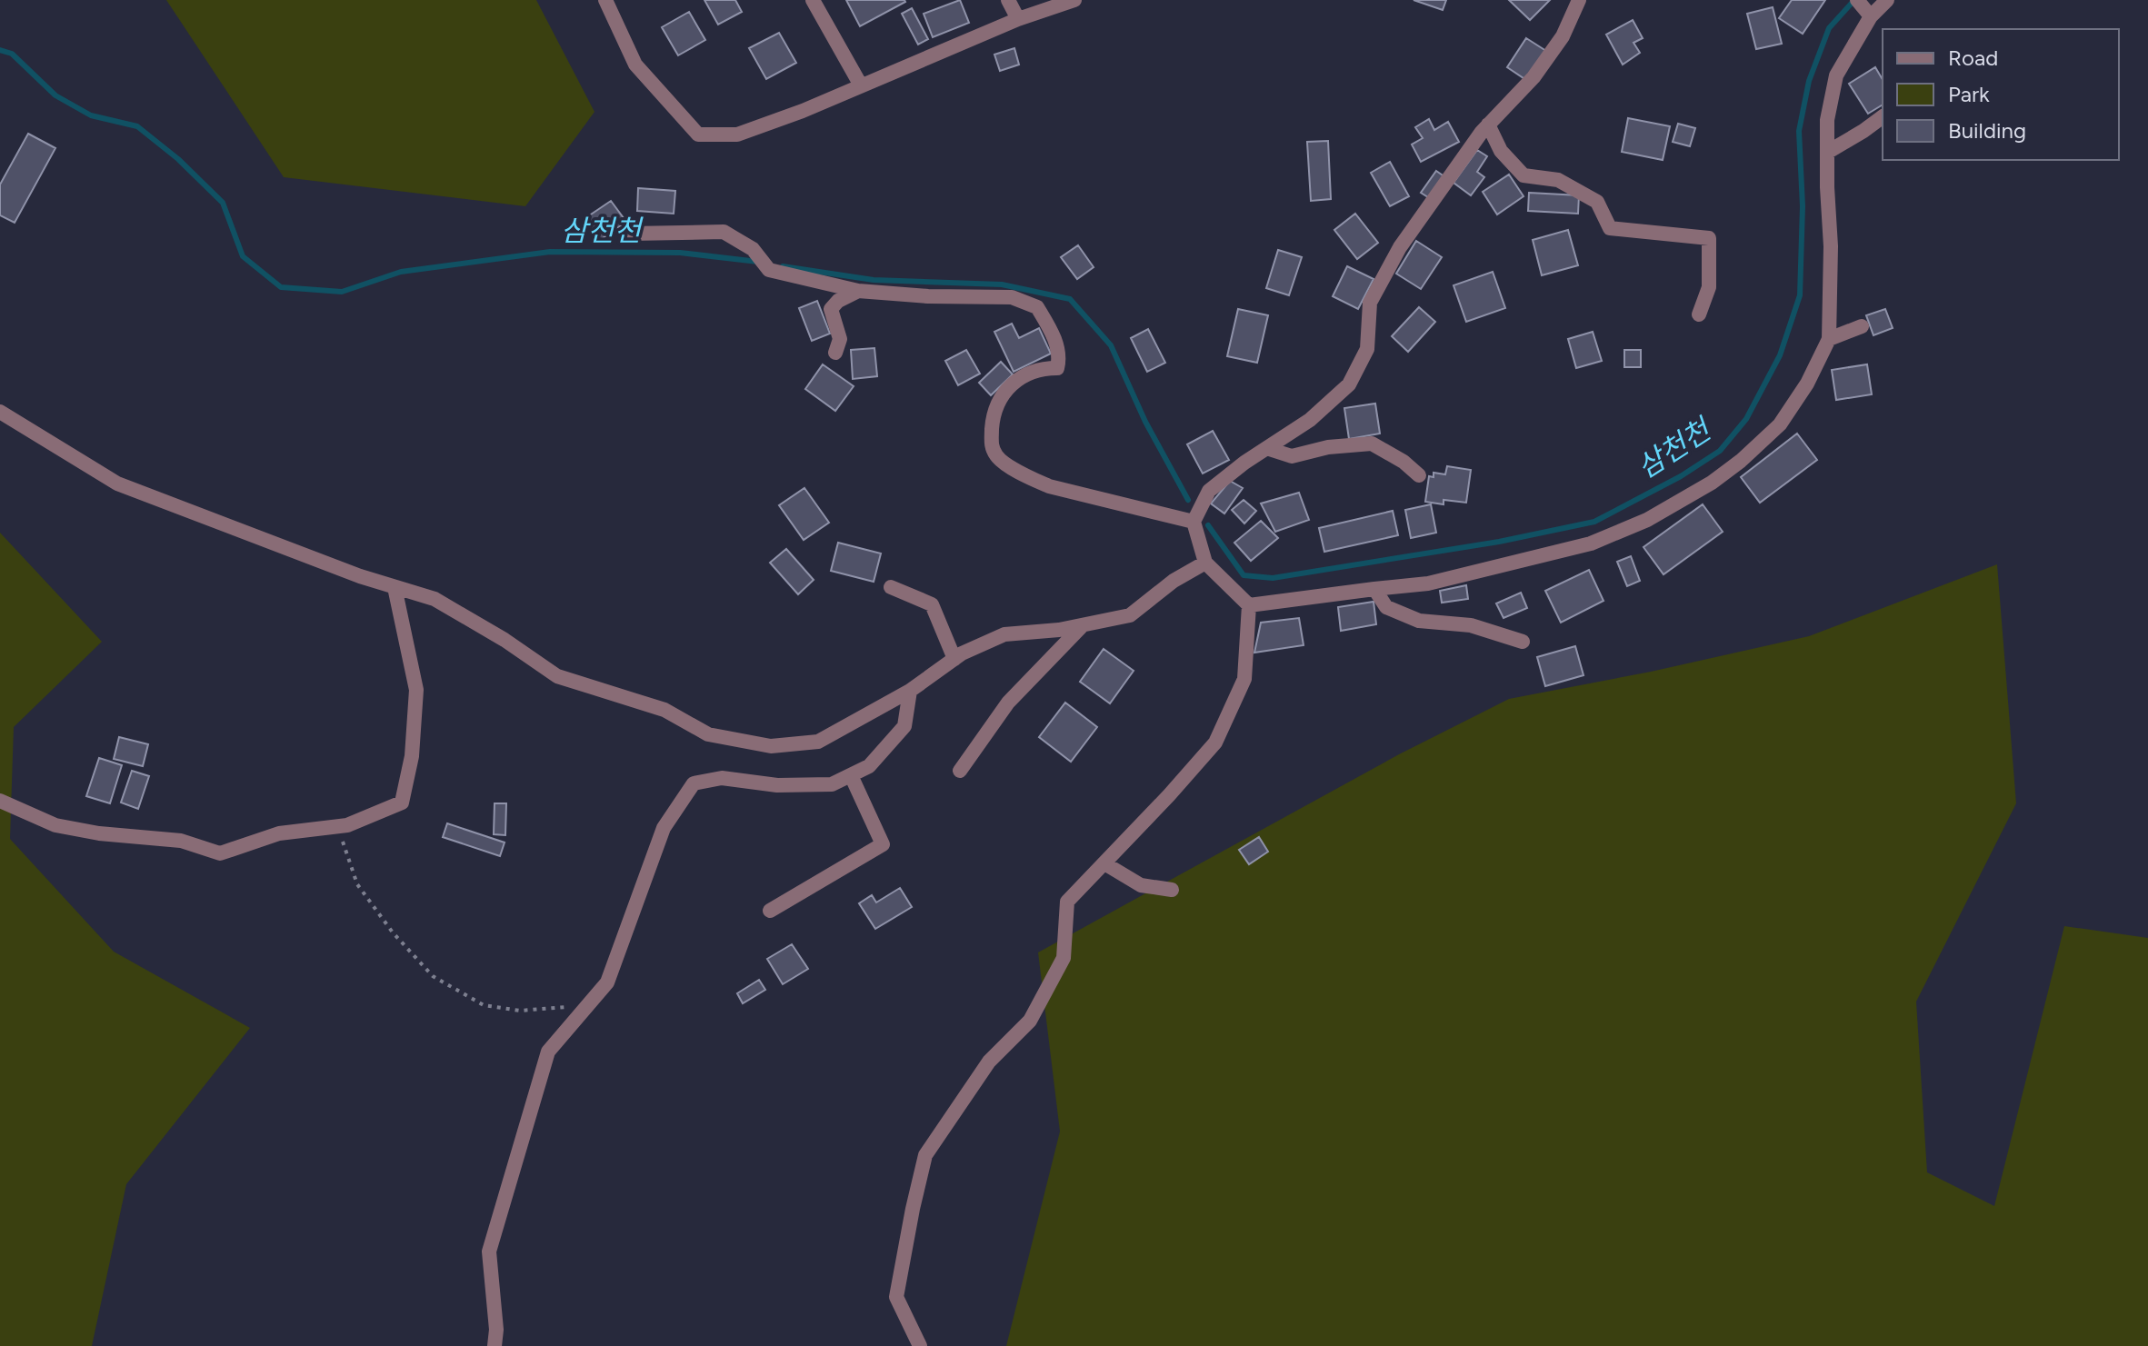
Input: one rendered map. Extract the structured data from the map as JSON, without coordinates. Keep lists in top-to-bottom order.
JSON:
{
  "water": ["삼천천"],
  "legend": ["Road", "Park", "Building"]
}
